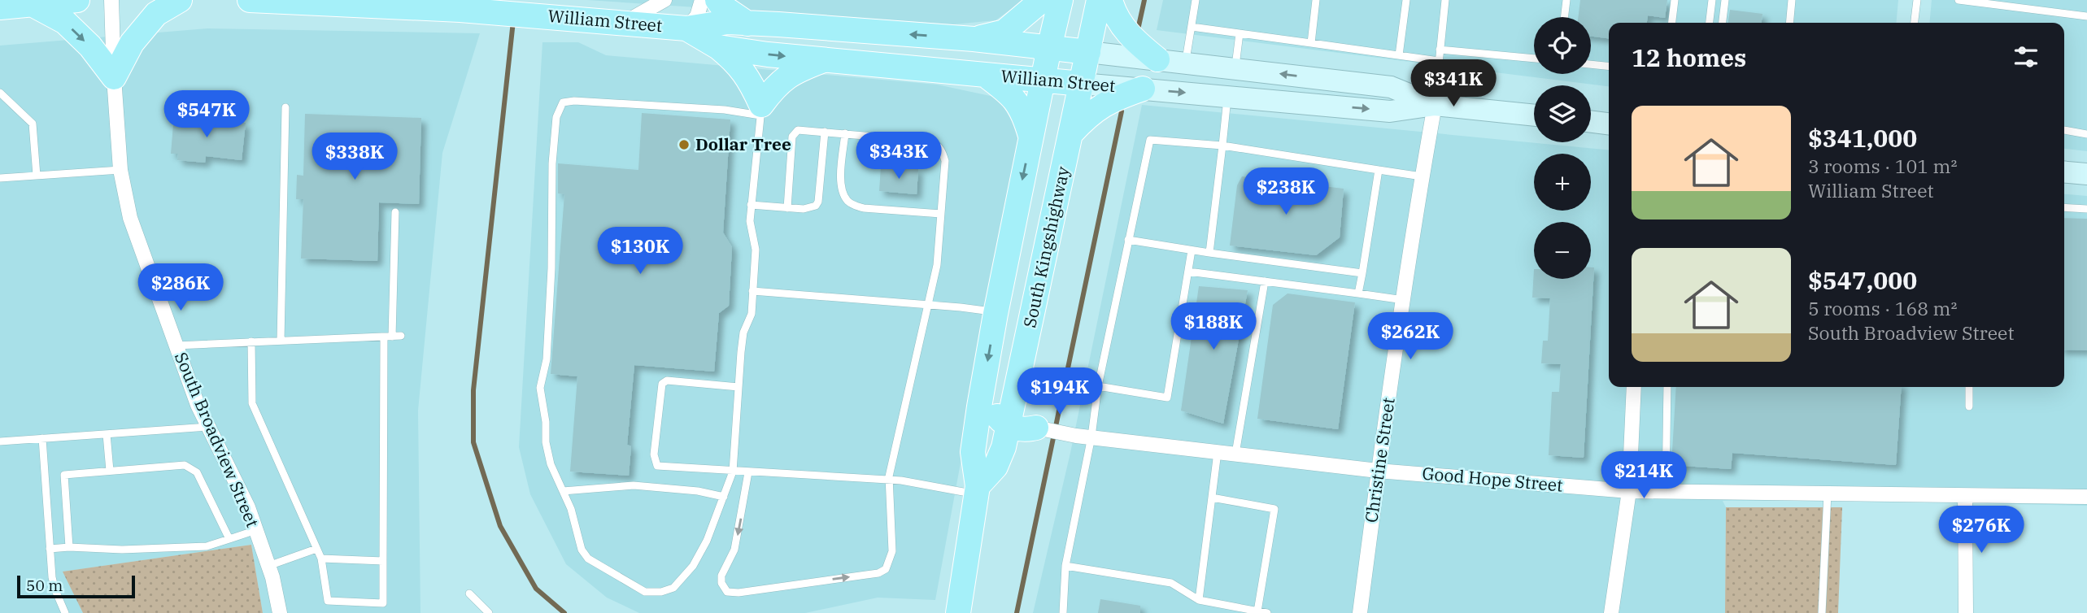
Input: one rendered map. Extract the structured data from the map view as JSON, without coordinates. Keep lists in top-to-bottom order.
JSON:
{
  "streets": {
    "main road": ["William Street", "South Kingshighway"],
    "street": ["South Broadview Street", "Christine Street", "Good Hope Street"]
  },
  "crossings": [
    ["William Street", "South Kingshighway"],
    ["William Street", "Christine Street"],
    ["Christine Street", "Good Hope Street"]
  ],
  "places": ["Dollar Tree"],
  "scale_bar": "50 m",
  "page": {
    "map_buttons": ["+", "−"],
    "heading": "12 homes",
    "price": [
      "$341K",
      "$547K",
      "$343K",
      "$338K",
      "$238K",
      "$130K",
      "$286K",
      "$188K",
      "$262K",
      "$194K",
      "$214K",
      "$276K"
    ],
    "list": [
      {
        "name": "$341,000",
        "note": "3 rooms · 101 m² · William Street"
      },
      {
        "name": "$547,000",
        "note": "5 rooms · 168 m² · South Broadview Street"
      }
    ],
    "scale": "50 m"
  }
}
